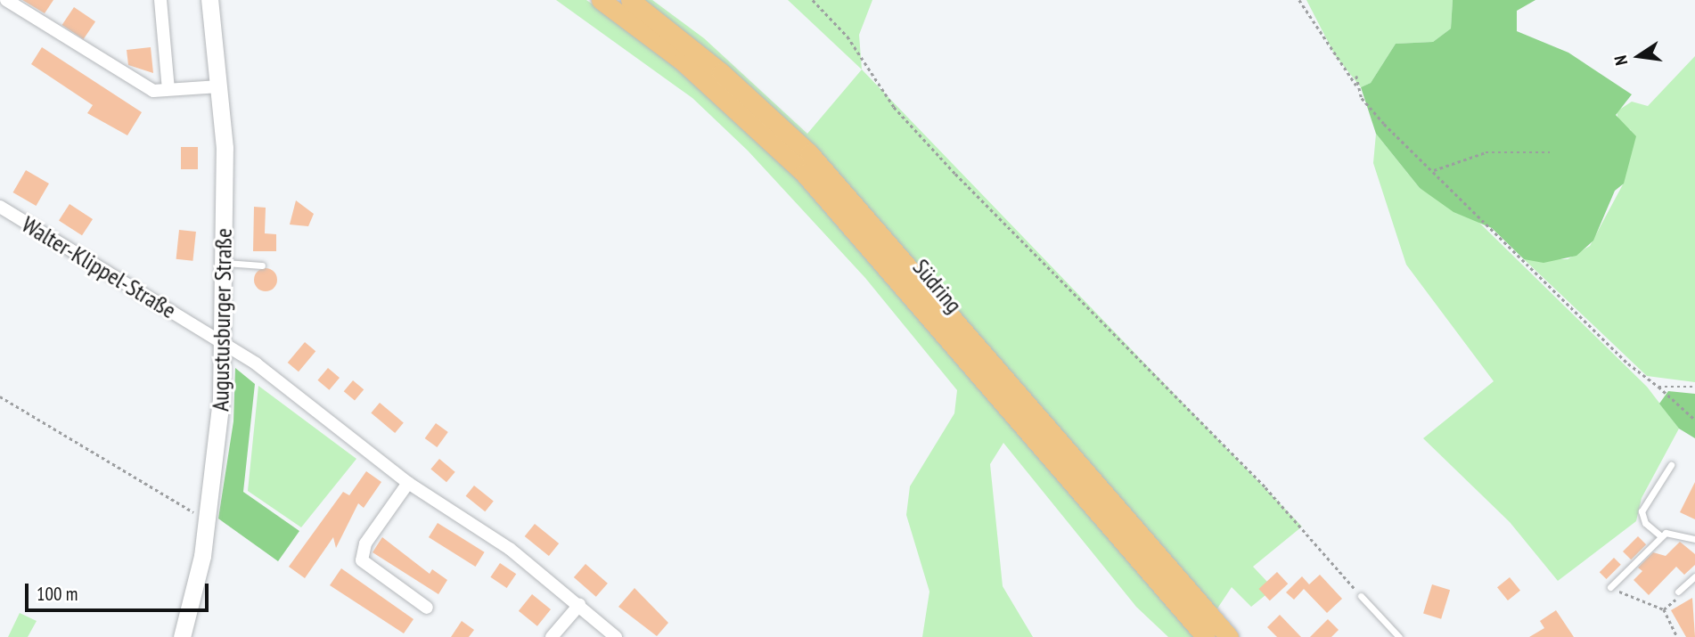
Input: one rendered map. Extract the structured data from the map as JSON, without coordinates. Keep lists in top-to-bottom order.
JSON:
{
  "streets": {
    "main road": ["Südring", "Augustusburger Straße"],
    "street": ["Walter-Klippel-Straße"]
  },
  "crossings": [
    ["Walter-Klippel-Straße", "Augustusburger Straße"]
  ],
  "scale_bar": "100 m",
  "north": "left"
}
